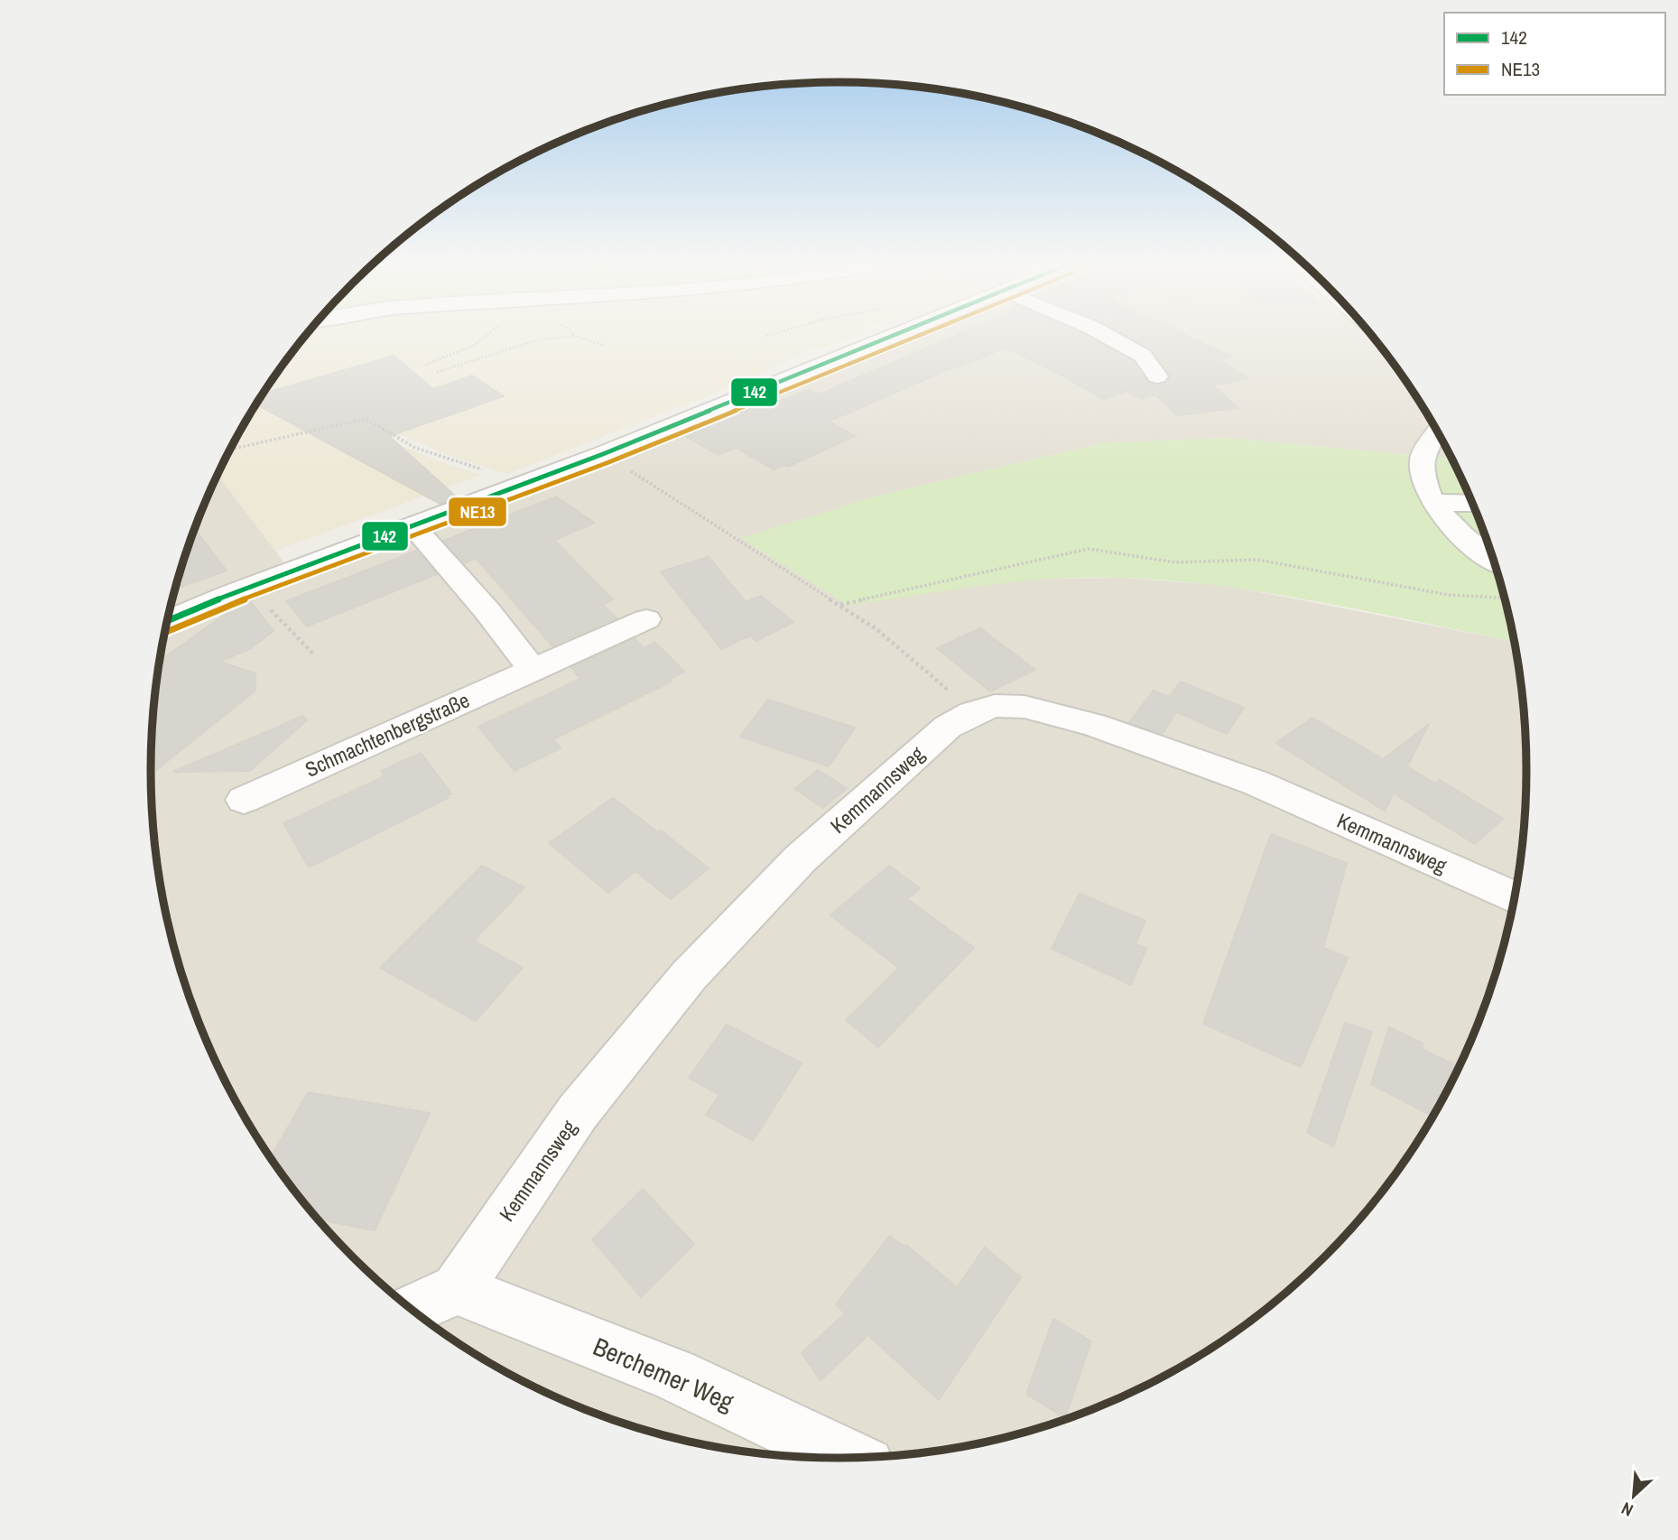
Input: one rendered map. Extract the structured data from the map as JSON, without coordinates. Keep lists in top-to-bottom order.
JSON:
{
  "streets": {
    "street": ["Schmachtenbergstraße", "Kemmannsweg", "Berchemer Weg"]
  },
  "crossings": [
    ["Kemmannsweg", "Berchemer Weg"]
  ],
  "lines": ["transit line 142", "transit line NE13"],
  "legend": ["142", "NE13"],
  "north": "bottom left"
}
